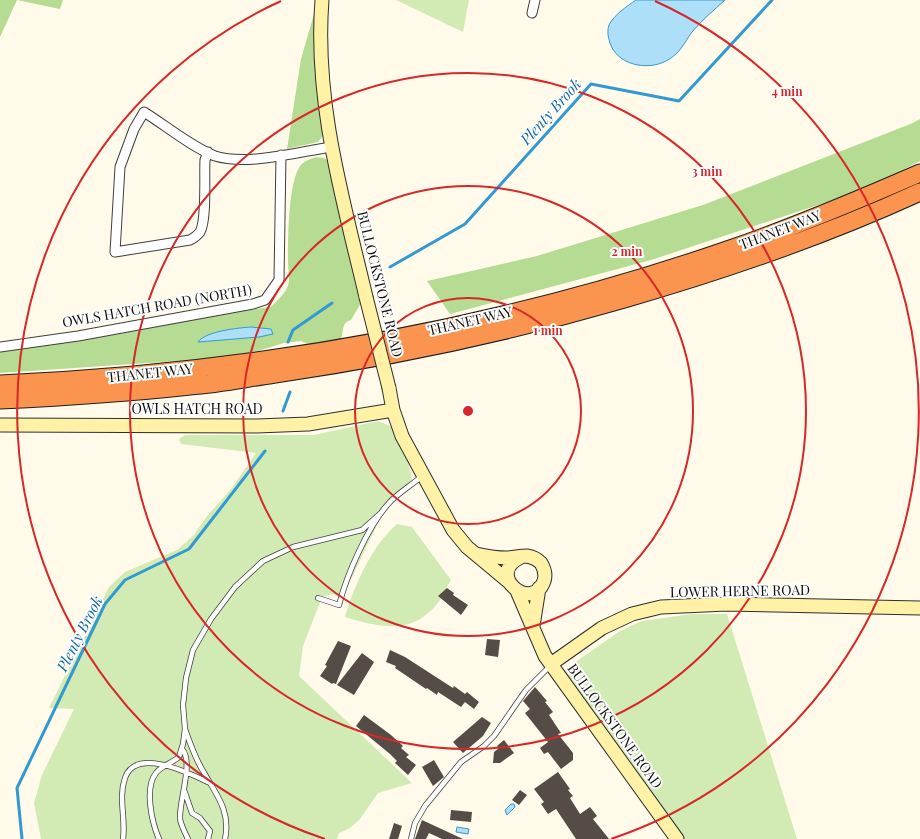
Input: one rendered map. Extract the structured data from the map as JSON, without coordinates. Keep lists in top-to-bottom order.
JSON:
{
  "streets": {
    "highway": ["THANET WAY"],
    "street": [
      "BULLOCKSTONE ROAD",
      "OWLS HATCH ROAD (NORTH)",
      "OWLS HATCH ROAD",
      "LOWER HERNE ROAD"
    ]
  },
  "crossings": [
    ["BULLOCKSTONE ROAD", "OWLS HATCH ROAD"],
    ["BULLOCKSTONE ROAD", "LOWER HERNE ROAD"]
  ],
  "water": ["Plenty Brook"],
  "rings": [
    "4 min",
    "3 min",
    "2 min",
    "1 min"
  ]
}
